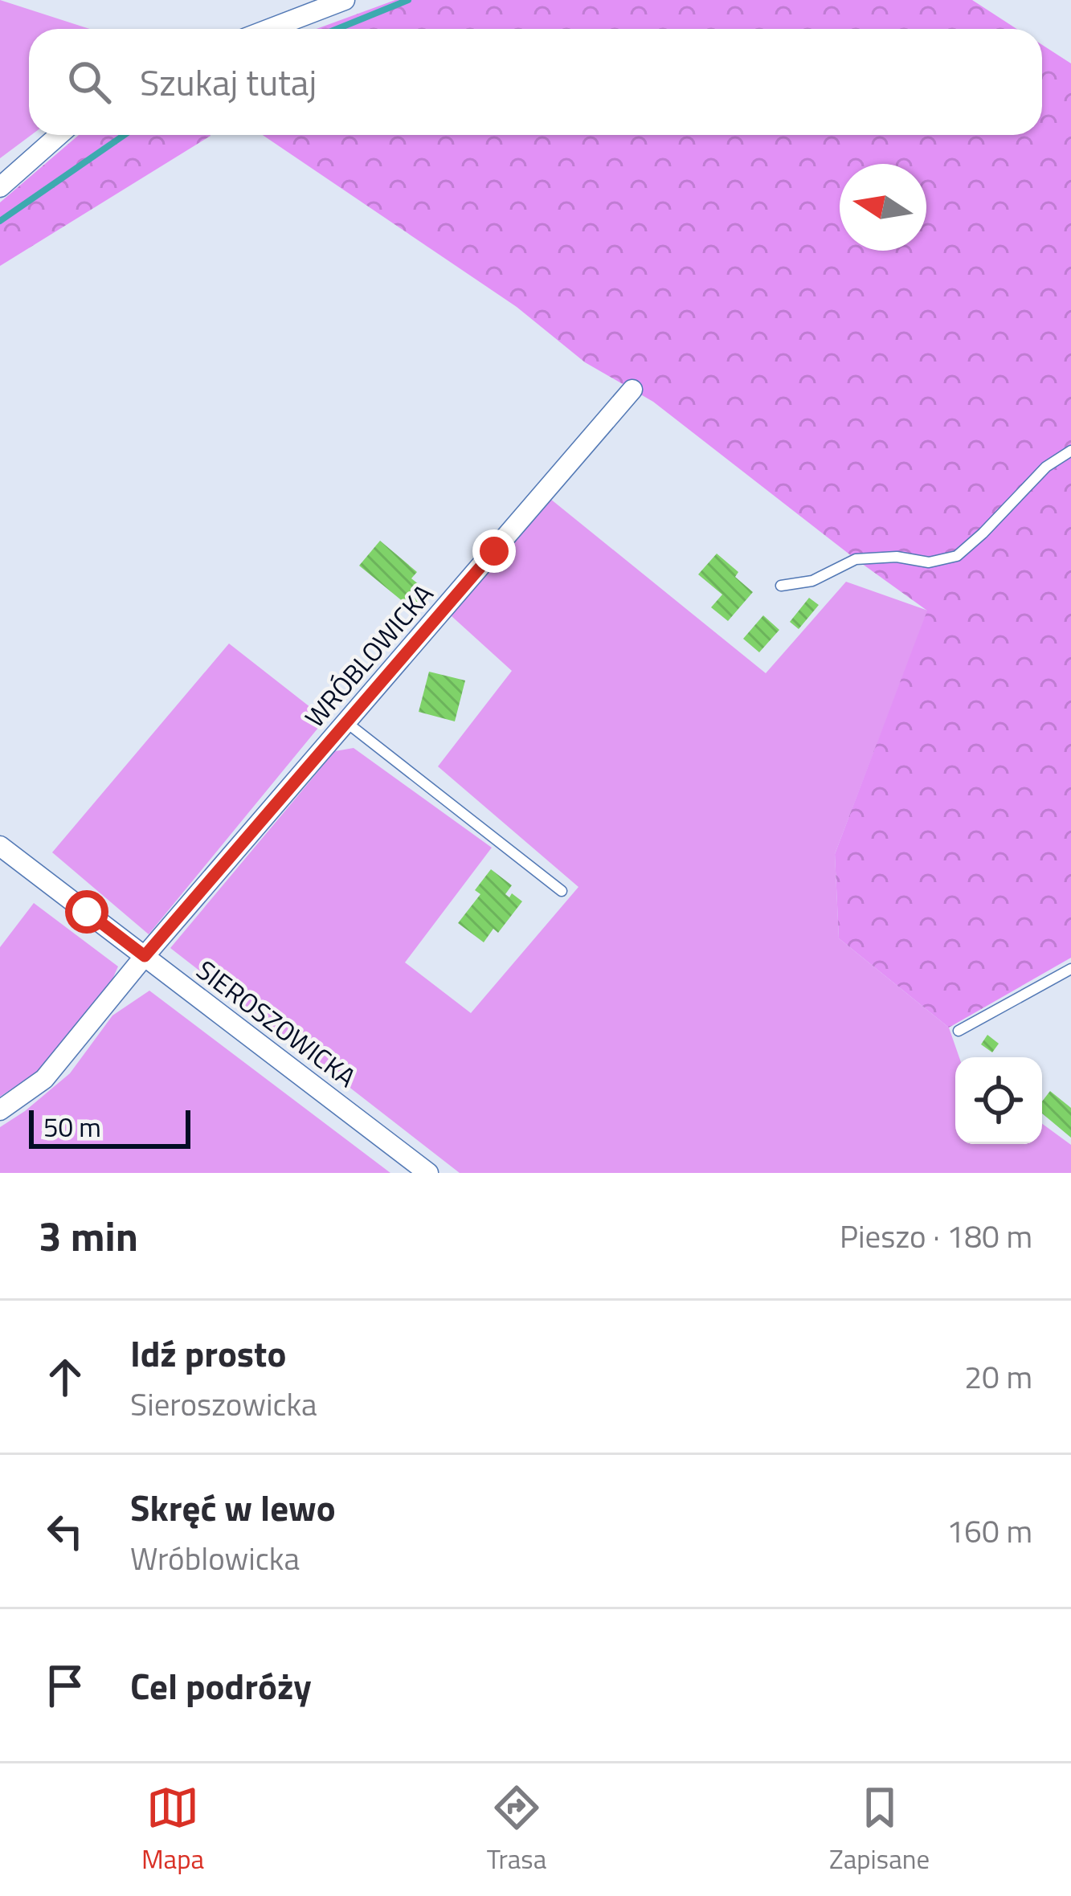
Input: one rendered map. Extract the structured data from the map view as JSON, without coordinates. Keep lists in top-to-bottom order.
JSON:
{
  "streets": {
    "street": ["WRÓBLOWICKA", "SIEROSZOWICKA"]
  },
  "crossings": [
    ["WRÓBLOWICKA", "SIEROSZOWICKA"]
  ],
  "scale_bar": "50 m",
  "north": "left",
  "page": {
    "search": "Szukaj tutaj",
    "scale": "50 m",
    "heading": ["3 min", "Pieszo · 180 m"],
    "list": [
      ["Idź prosto", "Sieroszowicka", "20 m"],
      ["Skręć w lewo", "Wróblowicka", "160 m"],
      "Cel podróży"
    ],
    "nav": ["Mapa", "Trasa", "Zapisane"]
  }
}
